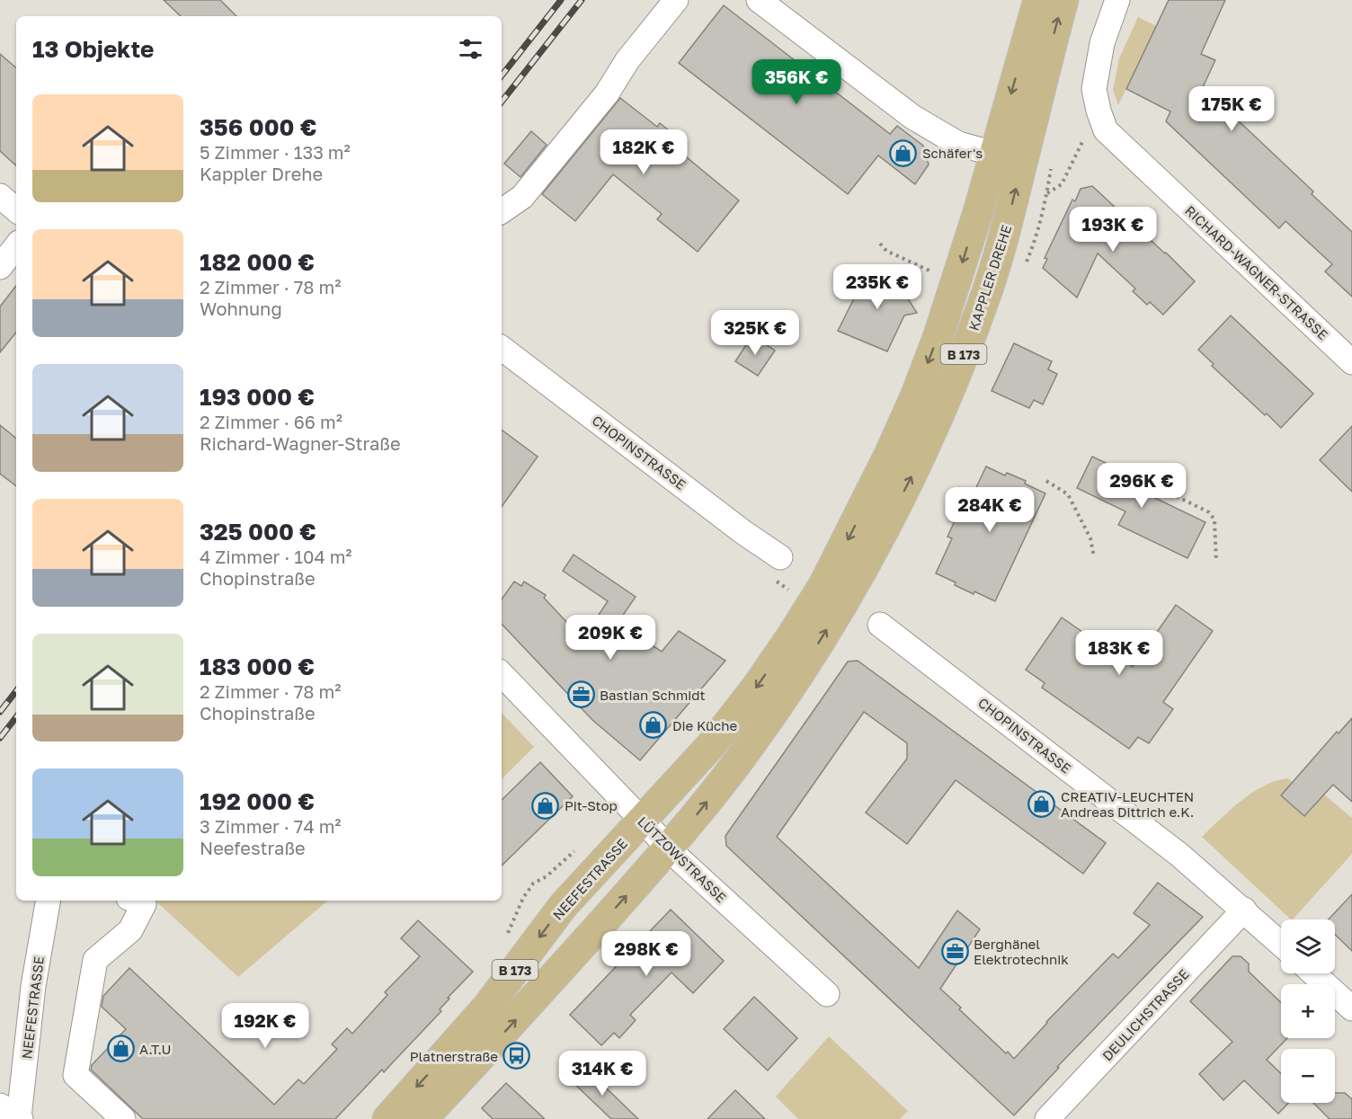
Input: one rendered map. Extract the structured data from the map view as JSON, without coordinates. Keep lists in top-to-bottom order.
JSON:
{
  "streets": {
    "main road": ["KAPPLER DREHE", "B 173", "NEEFESTRASSE"],
    "street": [
      "RICHARD-WAGNER-STRASSE",
      "CHOPINSTRASSE",
      "LÜTZOWSTRASSE",
      "DEULICHSTRASSE"
    ]
  },
  "crossings": [
    ["KAPPLER DREHE", "B 173"],
    ["KAPPLER DREHE", "LÜTZOWSTRASSE"],
    ["B 173", "LÜTZOWSTRASSE"],
    ["B 173", "NEEFESTRASSE"],
    ["CHOPINSTRASSE", "DEULICHSTRASSE"],
    ["LÜTZOWSTRASSE", "NEEFESTRASSE"]
  ],
  "one_way": ["KAPPLER DREHE"],
  "places": {
    "shop": [
      "Schäfer's",
      "Die Küche",
      "CREATIV-LEUCHTEN Andreas Dittrich e.K.",
      "Pit-Stop",
      "A.T.U"
    ],
    "office": ["Bastian Schmidt", "Berghänel Elektrotechnik"],
    "bus stop": ["Platnerstraße"]
  },
  "page": {
    "heading": "13 Objekte",
    "price": [
      "356K €",
      "175K €",
      "182K €",
      "193K €",
      "235K €",
      "325K €",
      "296K €",
      "284K €",
      "209K €",
      "183K €",
      "298K €",
      "192K €",
      "314K €"
    ],
    "list": [
      {
        "name": "356 000 €",
        "note": "5 Zimmer · 133 m² · Kappler Drehe"
      },
      {
        "name": "182 000 €",
        "note": "2 Zimmer · 78 m² · Wohnung"
      },
      {
        "name": "193 000 €",
        "note": "2 Zimmer · 66 m² · Richard-Wagner-Straße"
      },
      {
        "name": "325 000 €",
        "note": "4 Zimmer · 104 m² · Chopinstraße"
      },
      {
        "name": "183 000 €",
        "note": "2 Zimmer · 78 m² · Chopinstraße"
      },
      {
        "name": "192 000 €",
        "note": "3 Zimmer · 74 m² · Neefestraße"
      }
    ],
    "map_buttons": ["+", "−"]
  }
}
